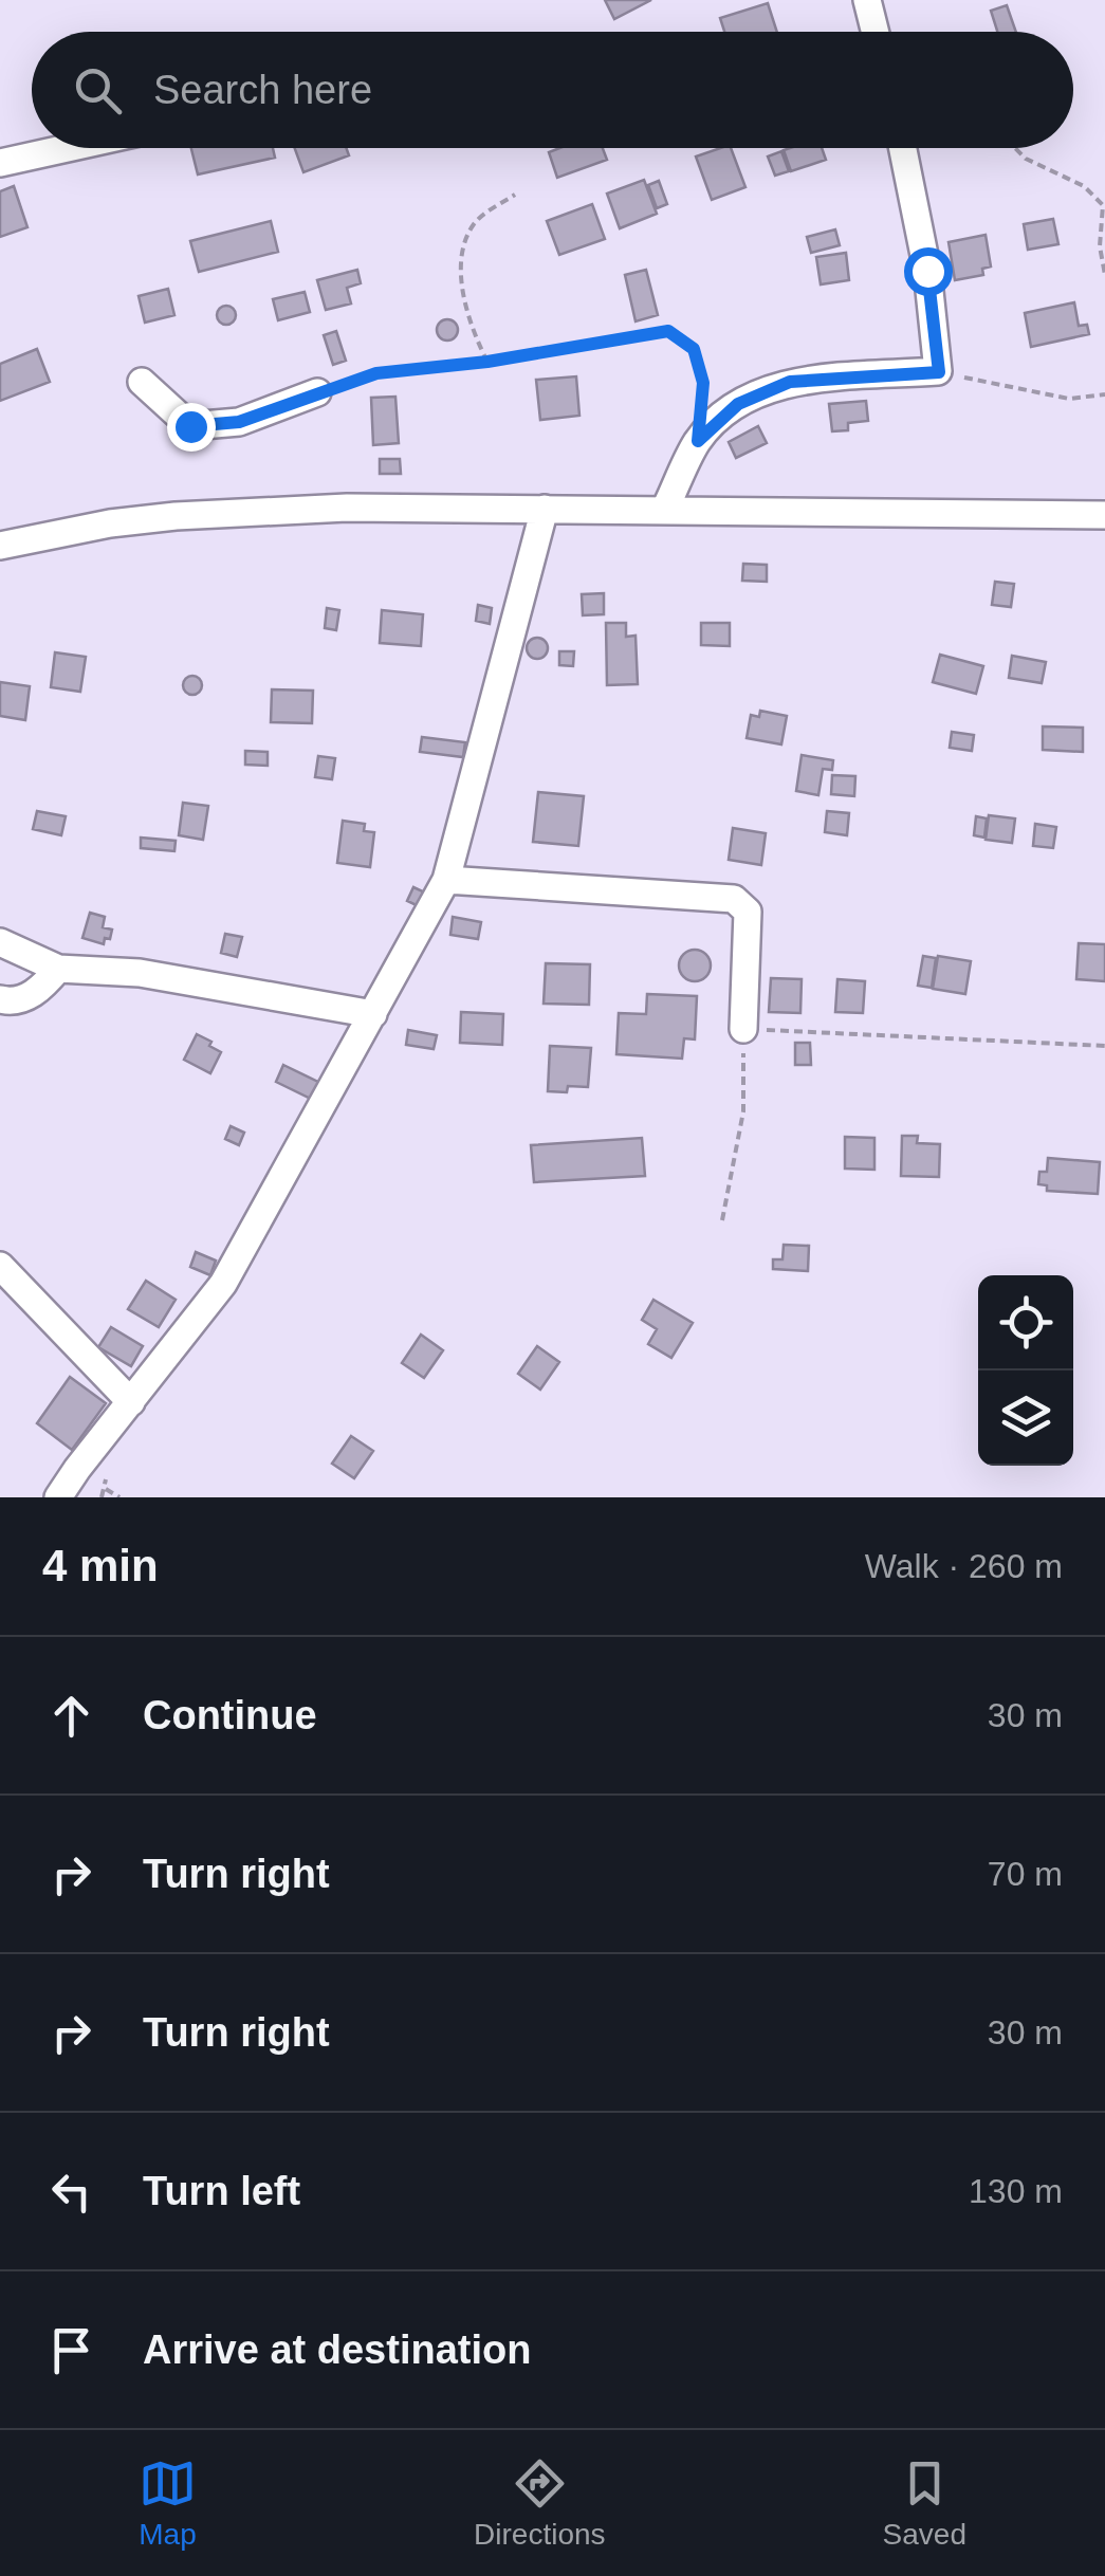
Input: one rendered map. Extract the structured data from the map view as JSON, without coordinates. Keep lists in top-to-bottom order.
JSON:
{
  "page": {
    "search": "Search here",
    "heading": ["4 min", "Walk · 260 m"],
    "list": [
      ["Continue", "30 m"],
      ["Turn right", "70 m"],
      ["Turn right", "30 m"],
      ["Turn left", "130 m"],
      "Arrive at destination"
    ],
    "nav": ["Map", "Directions", "Saved"]
  }
}
